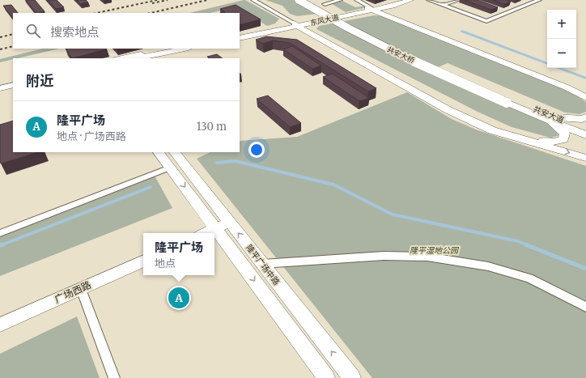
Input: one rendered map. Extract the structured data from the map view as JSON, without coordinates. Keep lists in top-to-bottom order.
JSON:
{
  "streets": {
    "main road": [
      "东风大道",
      "共安大桥",
      "共安大道",
      "隆平广场中路",
      "广场西路"
    ]
  },
  "parks": ["隆平湿地公园"],
  "page": {
    "map_buttons": ["+", "−"],
    "search": "搜索地点",
    "heading": "附近",
    "list": [
      {
        "mark": "A",
        "name": "隆平广场",
        "note": "地点 · 广场西路",
        "value": "130 m"
      }
    ],
    "popup": ["隆平广场", "地点"],
    "pins": "A"
  }
}
